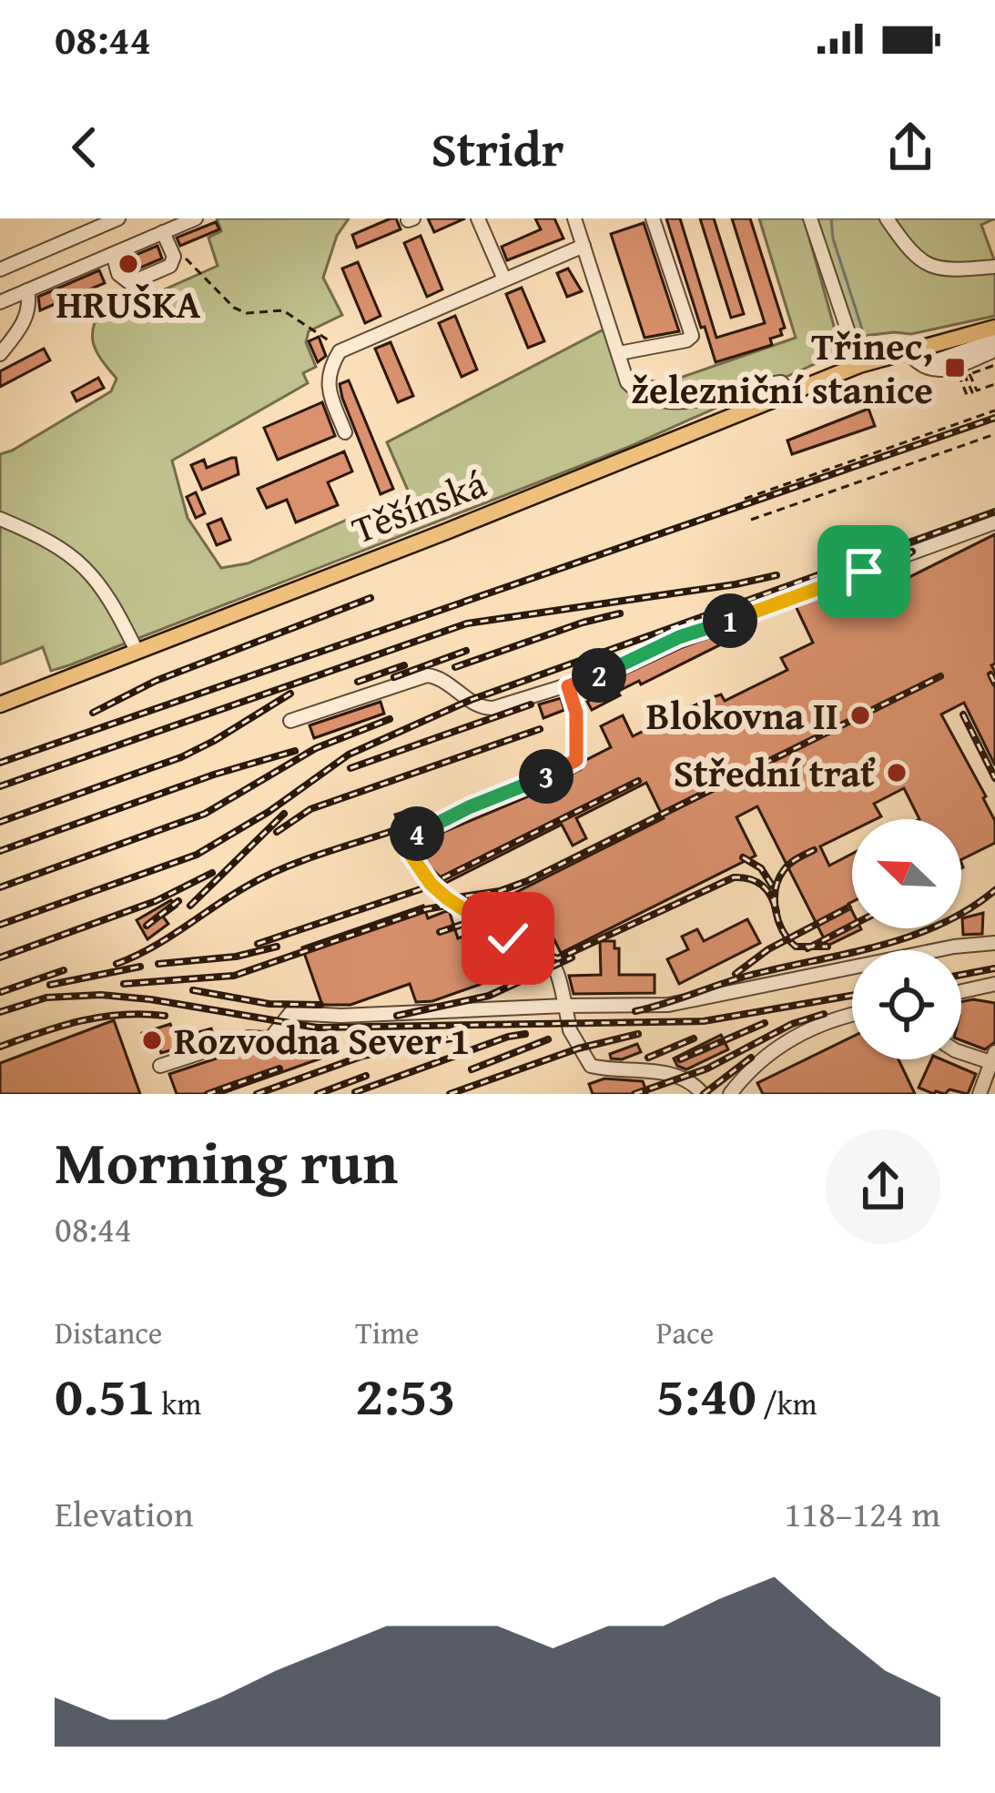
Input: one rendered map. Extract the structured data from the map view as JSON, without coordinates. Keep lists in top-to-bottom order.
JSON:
{
  "streets": {
    "main road": ["Těšínská"]
  },
  "places": {
    "other": [
      "HRUŠKA",
      "Blokovna II",
      "Střední trať",
      "Rozvodna Sever 1"
    ],
    "transit": ["Třinec, železniční stanice"]
  },
  "north": "top left",
  "page": {
    "status": "08:44",
    "header": "Stridr",
    "pins": [
      "1",
      "2",
      "3",
      "4"
    ],
    "heading": ["Morning run", "08:44"],
    "stats": [
      ["Distance", "0.51 km"],
      ["Time", "2:53"],
      ["Pace", "5:40 /km"]
    ],
    "chart": ["Elevation", "118–124 m"]
  }
}
